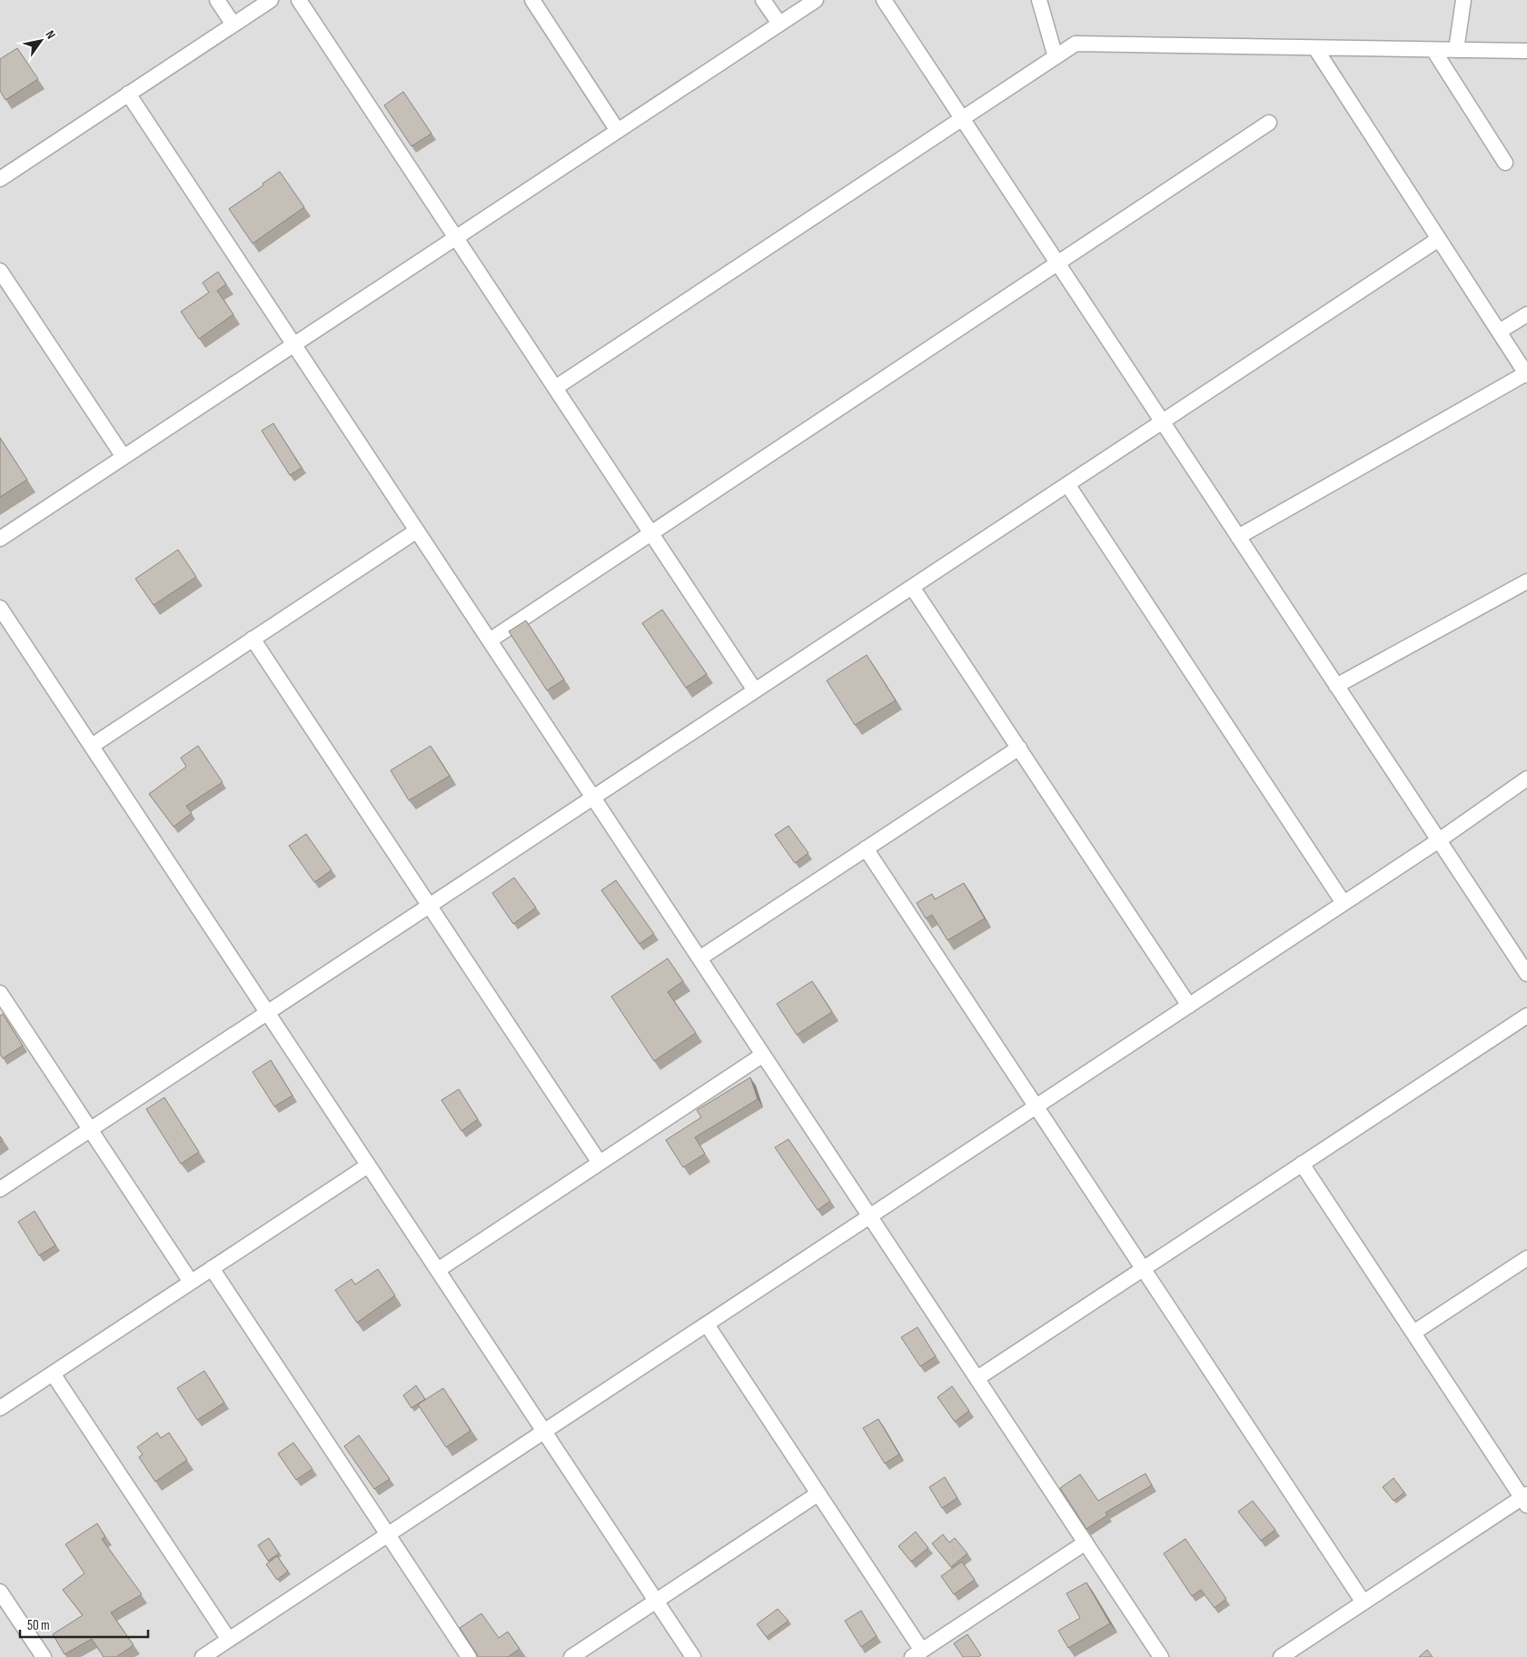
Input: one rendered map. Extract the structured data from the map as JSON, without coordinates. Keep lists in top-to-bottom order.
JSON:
{
  "scale_bar": "50 m",
  "north": "top right"
}
